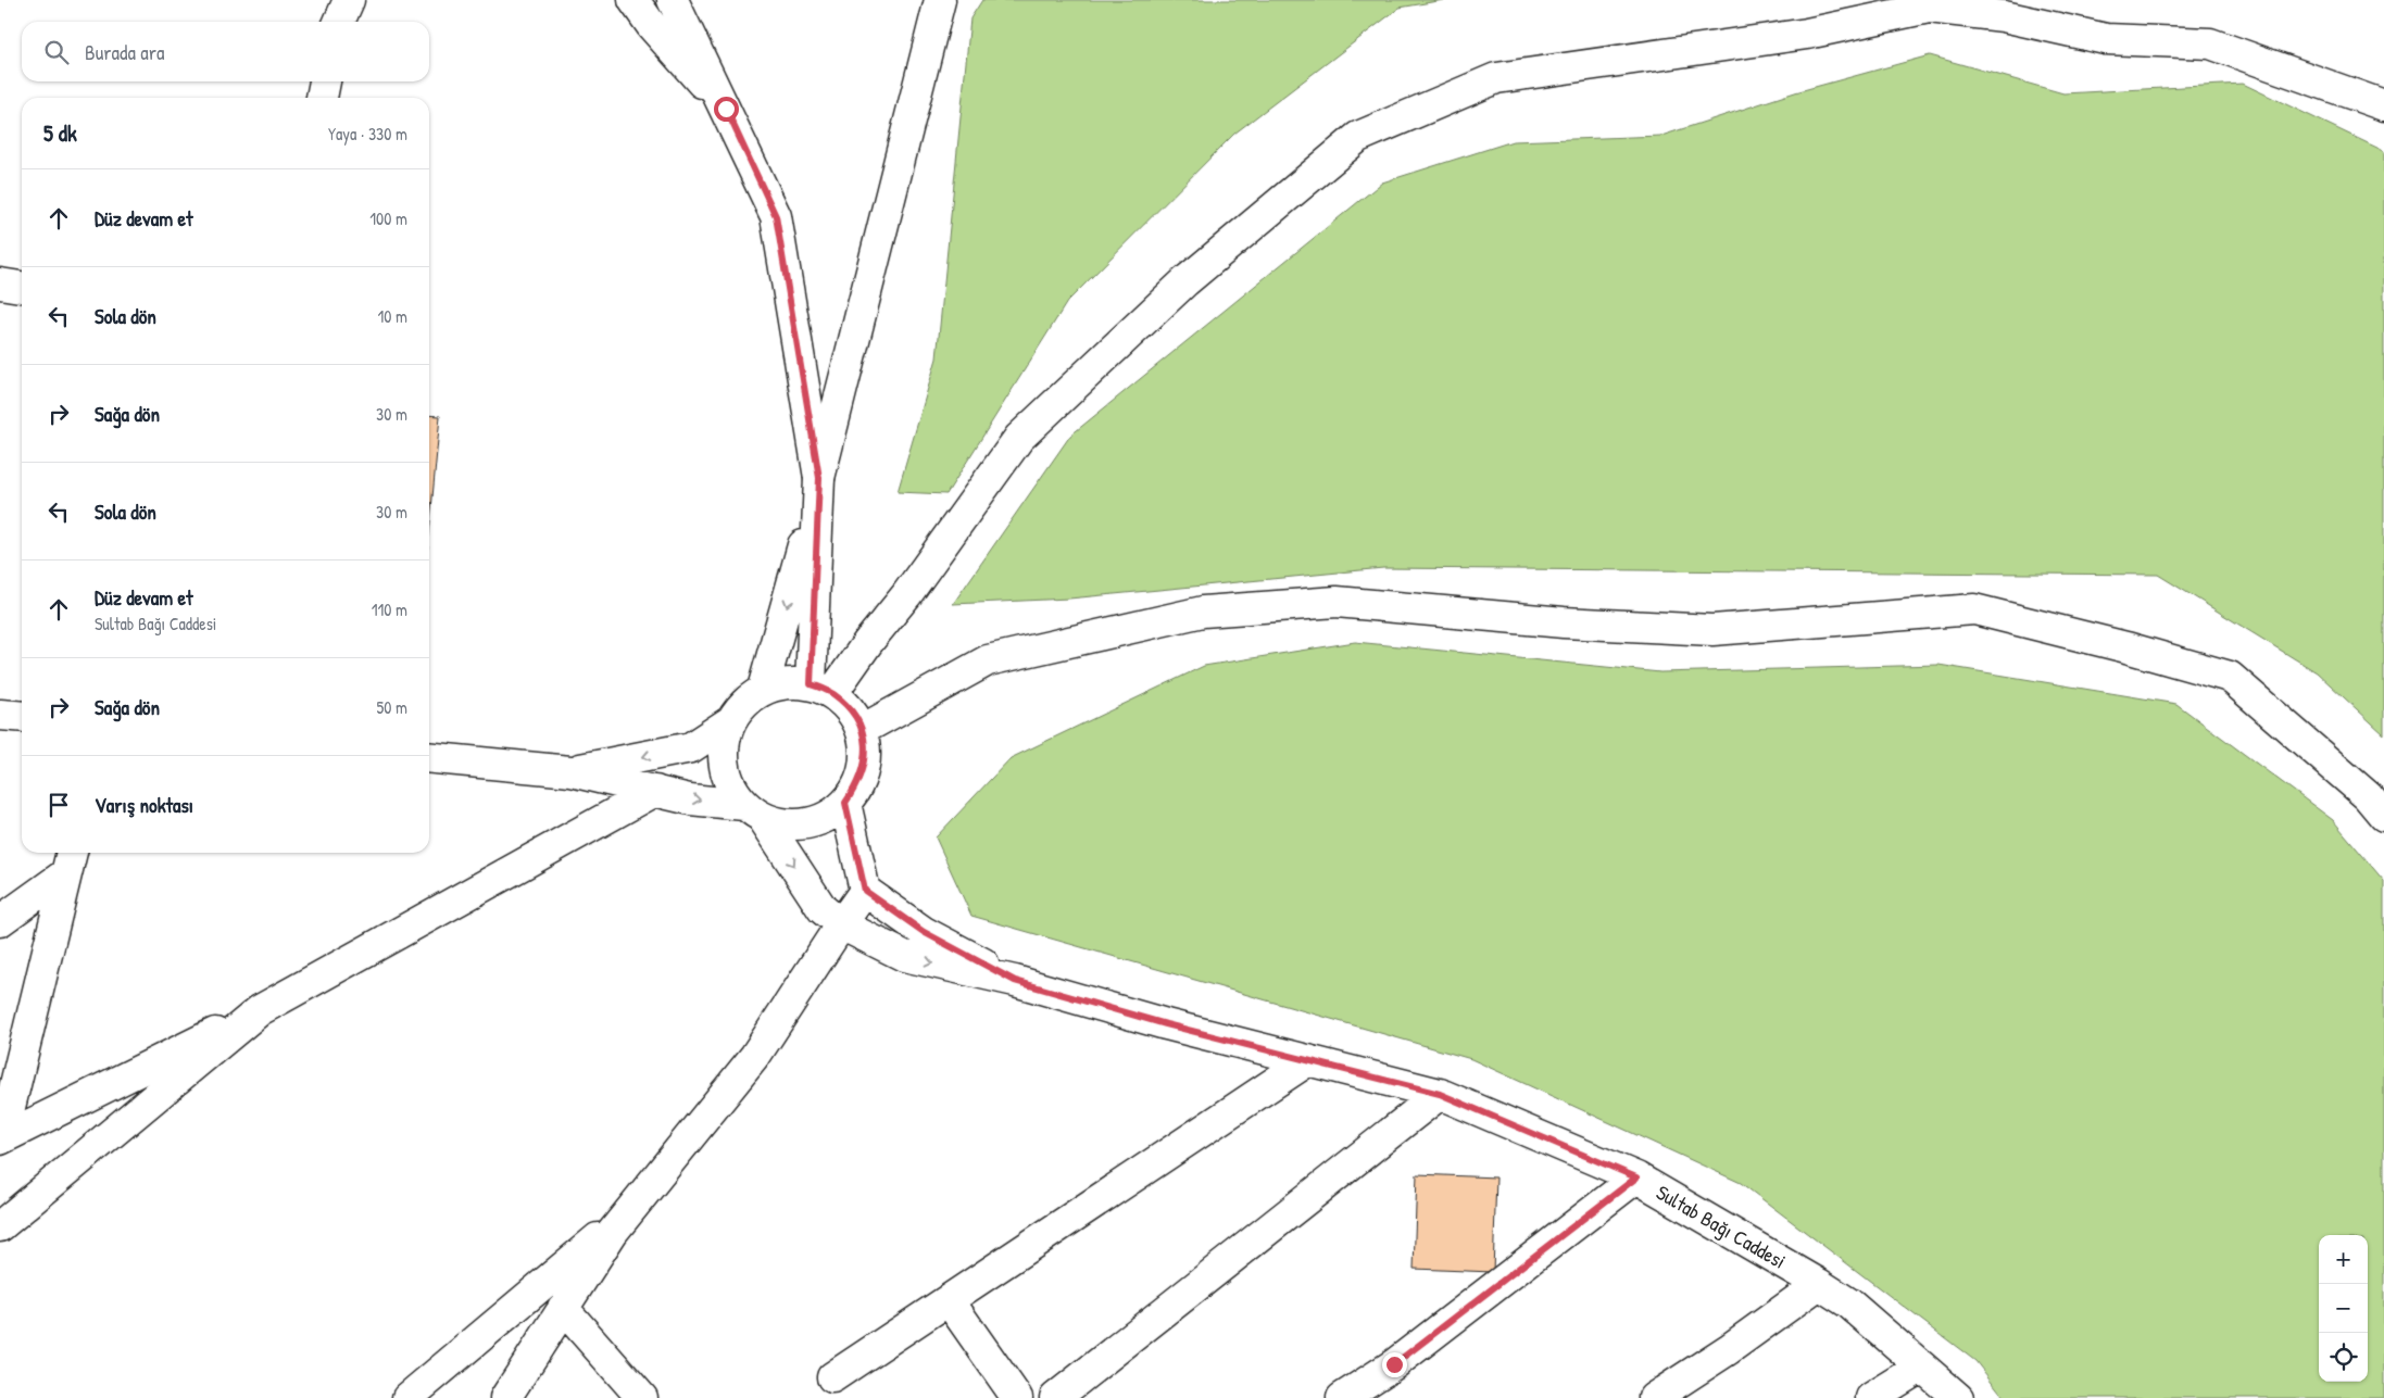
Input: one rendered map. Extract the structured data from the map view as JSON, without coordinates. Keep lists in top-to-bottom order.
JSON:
{
  "streets": {
    "street": ["Sultab Bağı Caddesi"]
  },
  "page": {
    "search": "Burada ara",
    "heading": ["5 dk", "Yaya · 330 m"],
    "list": [
      ["Düz devam et", "100 m"],
      ["Sola dön", "10 m"],
      ["Sağa dön", "30 m"],
      ["Sola dön", "30 m"],
      ["Düz devam et", "Sultab Bağı Caddesi", "110 m"],
      ["Sağa dön", "50 m"],
      "Varış noktası"
    ],
    "map_buttons": ["+", "−"]
  }
}
